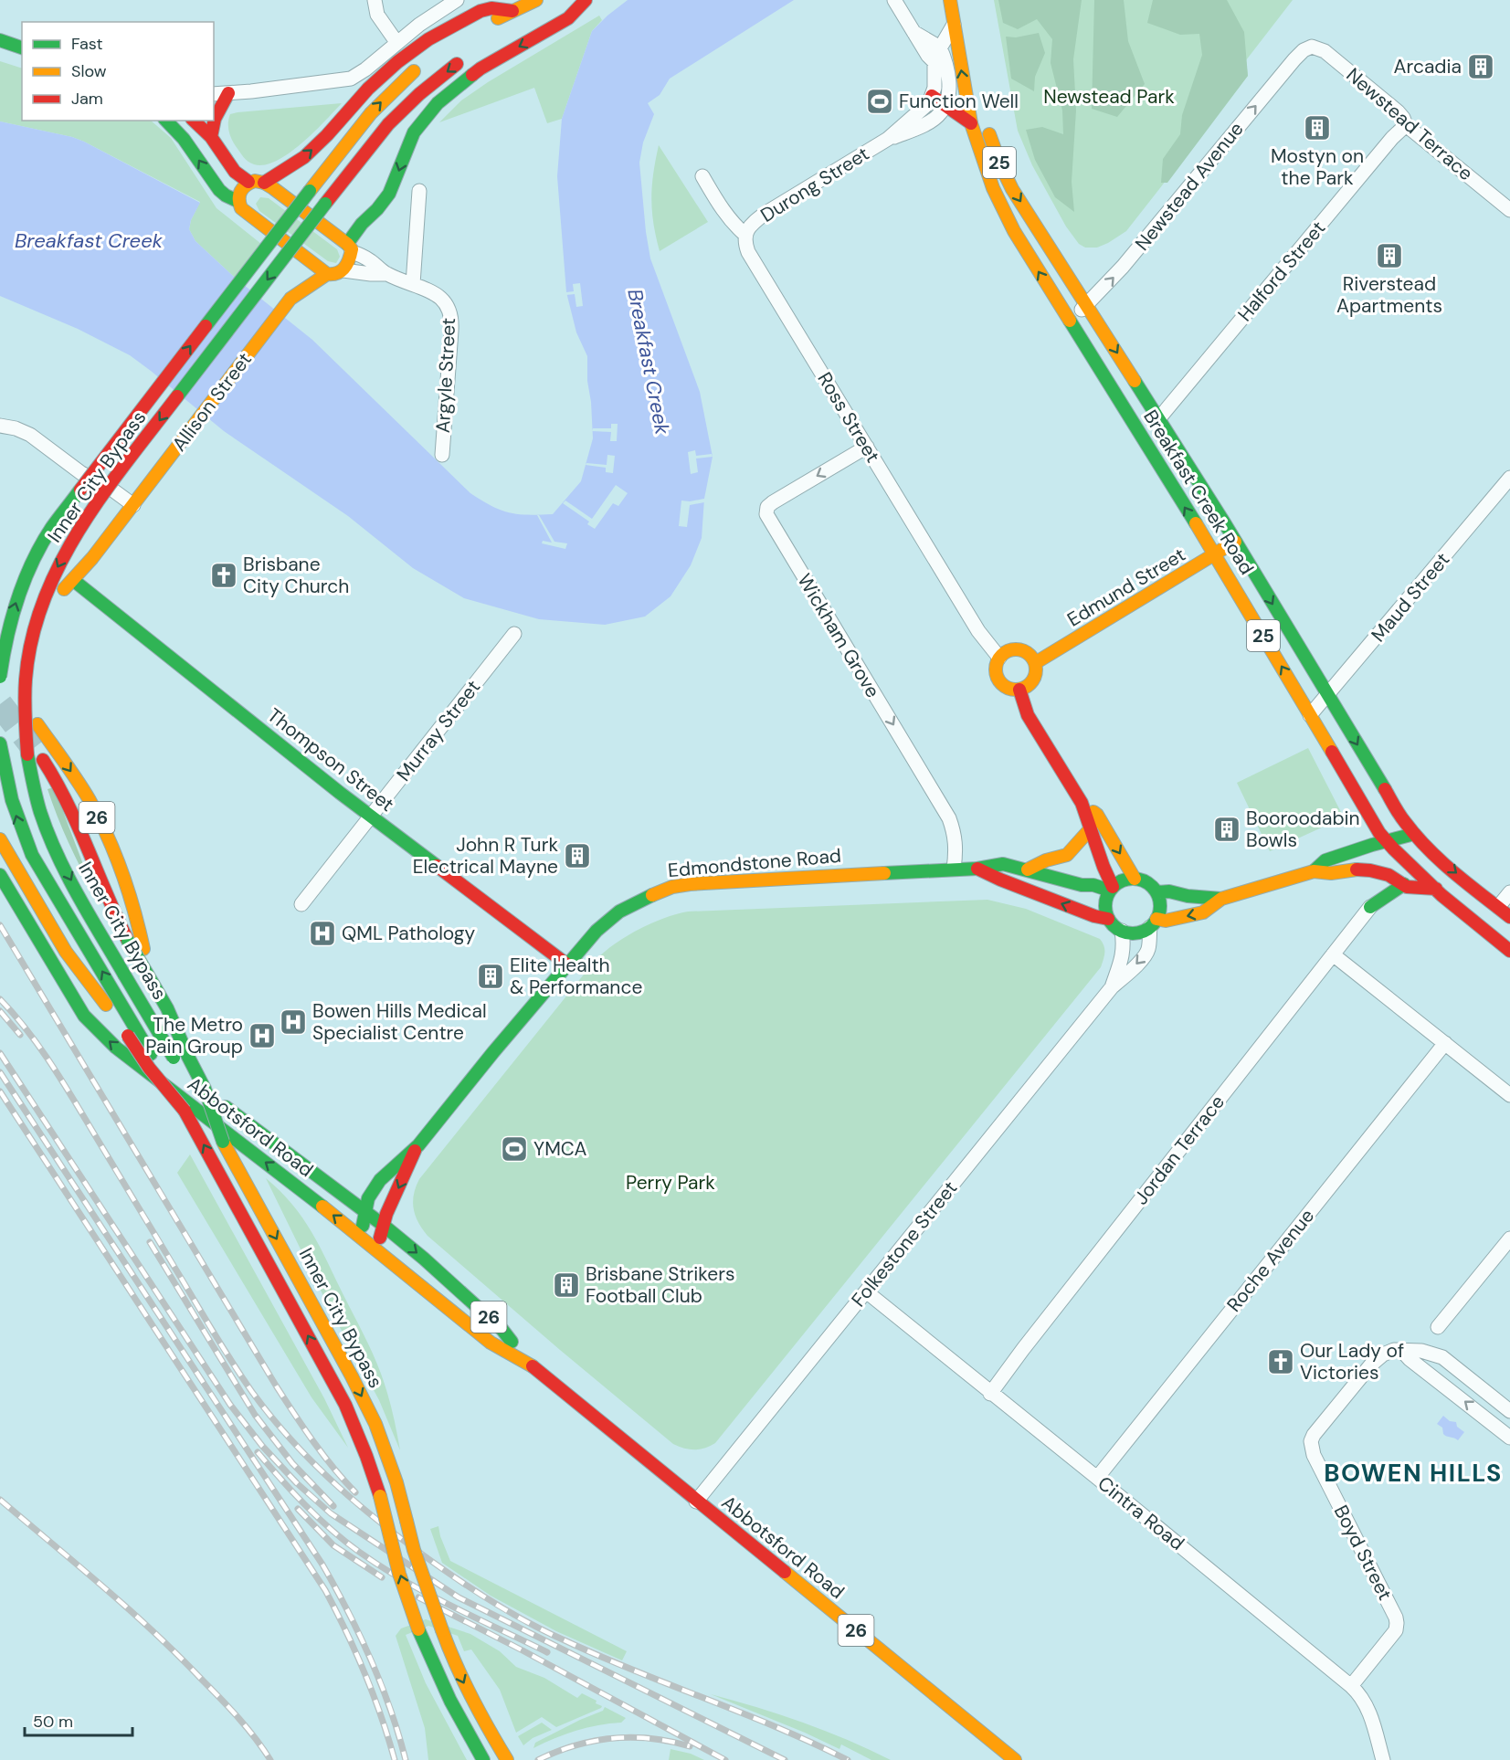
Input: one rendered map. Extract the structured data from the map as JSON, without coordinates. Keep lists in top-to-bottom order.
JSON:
{
  "streets": {
    "main road": [
      "25",
      "Allison Street",
      "Inner City Bypass",
      "Breakfast Creek Road",
      "Edmund Street",
      "Thompson Street",
      "26",
      "Edmondstone Road",
      "Abbotsford Road"
    ],
    "street": [
      "Newstead Terrace",
      "Durong Street",
      "Newstead Avenue",
      "Halford Street",
      "Argyle Street",
      "Ross Street",
      "Maud Street",
      "Wickham Grove",
      "Murray Street",
      "Jordan Terrace",
      "Folkestone Street",
      "Roche Avenue",
      "Cintra Road",
      "Boyd Street"
    ]
  },
  "crossings": [
    ["Newstead Terrace", "Newstead Avenue"],
    ["Newstead Terrace", "Halford Street"],
    ["Durong Street", "Ross Street"],
    ["Newstead Avenue", "Breakfast Creek Road"],
    ["Halford Street", "Breakfast Creek Road"],
    ["Allison Street", "Thompson Street"],
    ["Ross Street", "Edmund Street"],
    ["Ross Street", "Wickham Grove"],
    ["Breakfast Creek Road", "Edmund Street"],
    ["Breakfast Creek Road", "Maud Street"],
    ["Wickham Grove", "Edmondstone Road"],
    ["Murray Street", "Thompson Street"],
    ["Thompson Street", "Edmondstone Road"],
    ["Edmondstone Road", "Abbotsford Road"],
    ["Edmondstone Road", "Folkestone Street"],
    ["Abbotsford Road", "Folkestone Street"],
    ["Jordan Terrace", "Cintra Road"],
    ["Folkestone Street", "Cintra Road"],
    ["Roche Avenue", "Cintra Road"],
    ["Cintra Road", "Boyd Street"]
  ],
  "one_way": ["Newstead Avenue", "Wickham Grove"],
  "districts": ["BOWEN HILLS"],
  "water": ["Breakfast Creek"],
  "parks": ["Newstead Park", "Perry Park"],
  "places": {
    "building": [
      "Arcadia",
      "Mostyn on the Park",
      "Riverstead Apartments",
      "Booroodabin Bowls",
      "John R Turk Electrical Mayne",
      "Elite Health & Performance",
      "Brisbane Strikers Football Club"
    ],
    "sports": ["Function Well", "YMCA"],
    "church": ["Brisbane City Church", "Our Lady of Victories"],
    "hospital": ["QML Pathology", "Bowen Hills Medical Specialist Centre", "The Metro Pain Group"]
  },
  "legend": ["Fast", "Slow", "Jam"],
  "scale_bar": "50 m"
}
